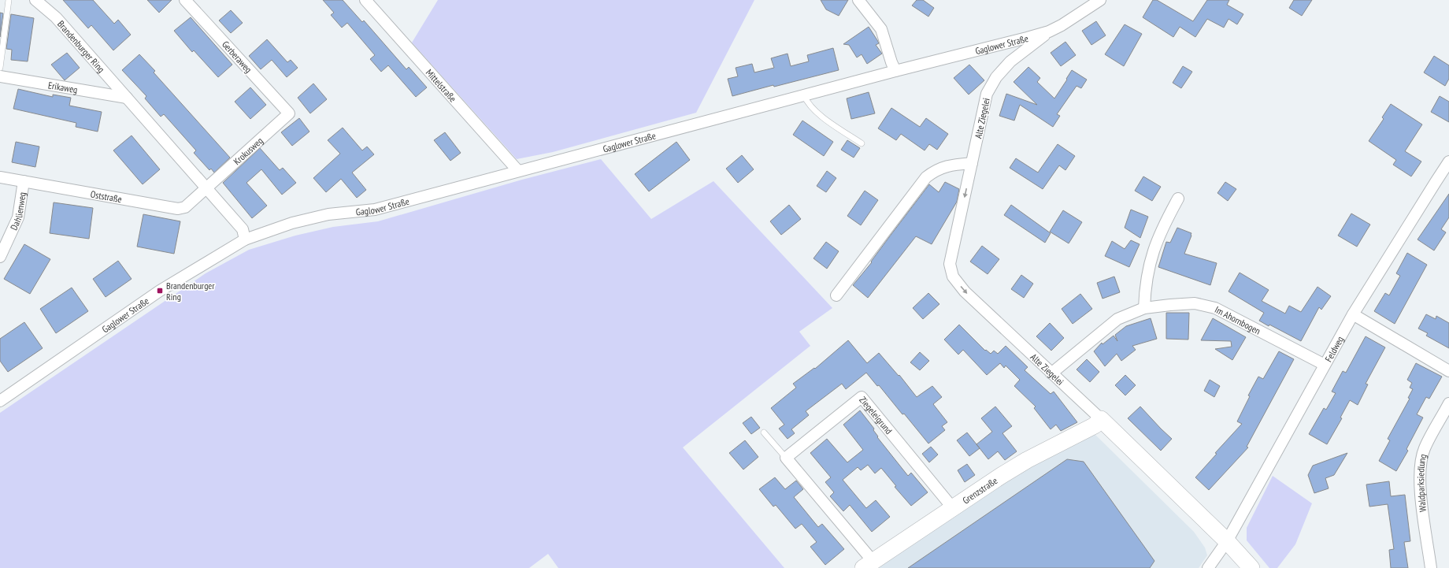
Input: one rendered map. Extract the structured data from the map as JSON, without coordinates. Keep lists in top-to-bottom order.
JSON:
{
  "streets": {
    "street": [
      "Gaglower Straße",
      "Brandenburger Ring",
      "Gerberaweg",
      "Mittelstraße",
      "Erikaweg",
      "Alte Ziegelei",
      "Krokusweg",
      "Oststraße",
      "Dahlienweg",
      "Im Ahornbogen",
      "Feldweg",
      "Ziegeleigrund",
      "Waldparksiedlung",
      "Grenzstraße"
    ]
  },
  "crossings": [
    ["Gaglower Straße", "Brandenburger Ring"],
    ["Gaglower Straße", "Mittelstraße"],
    ["Gaglower Straße", "Alte Ziegelei"],
    ["Brandenburger Ring", "Erikaweg"],
    ["Brandenburger Ring", "Krokusweg"],
    ["Brandenburger Ring", "Oststraße"],
    ["Gerberaweg", "Krokusweg"],
    ["Alte Ziegelei", "Im Ahornbogen"],
    ["Alte Ziegelei", "Feldweg"],
    ["Alte Ziegelei", "Grenzstraße"],
    ["Krokusweg", "Oststraße"],
    ["Oststraße", "Dahlienweg"],
    ["Im Ahornbogen", "Feldweg"],
    ["Ziegeleigrund", "Grenzstraße"]
  ],
  "places": {
    "transit": ["Brandenburger Ring"]
  }
}
